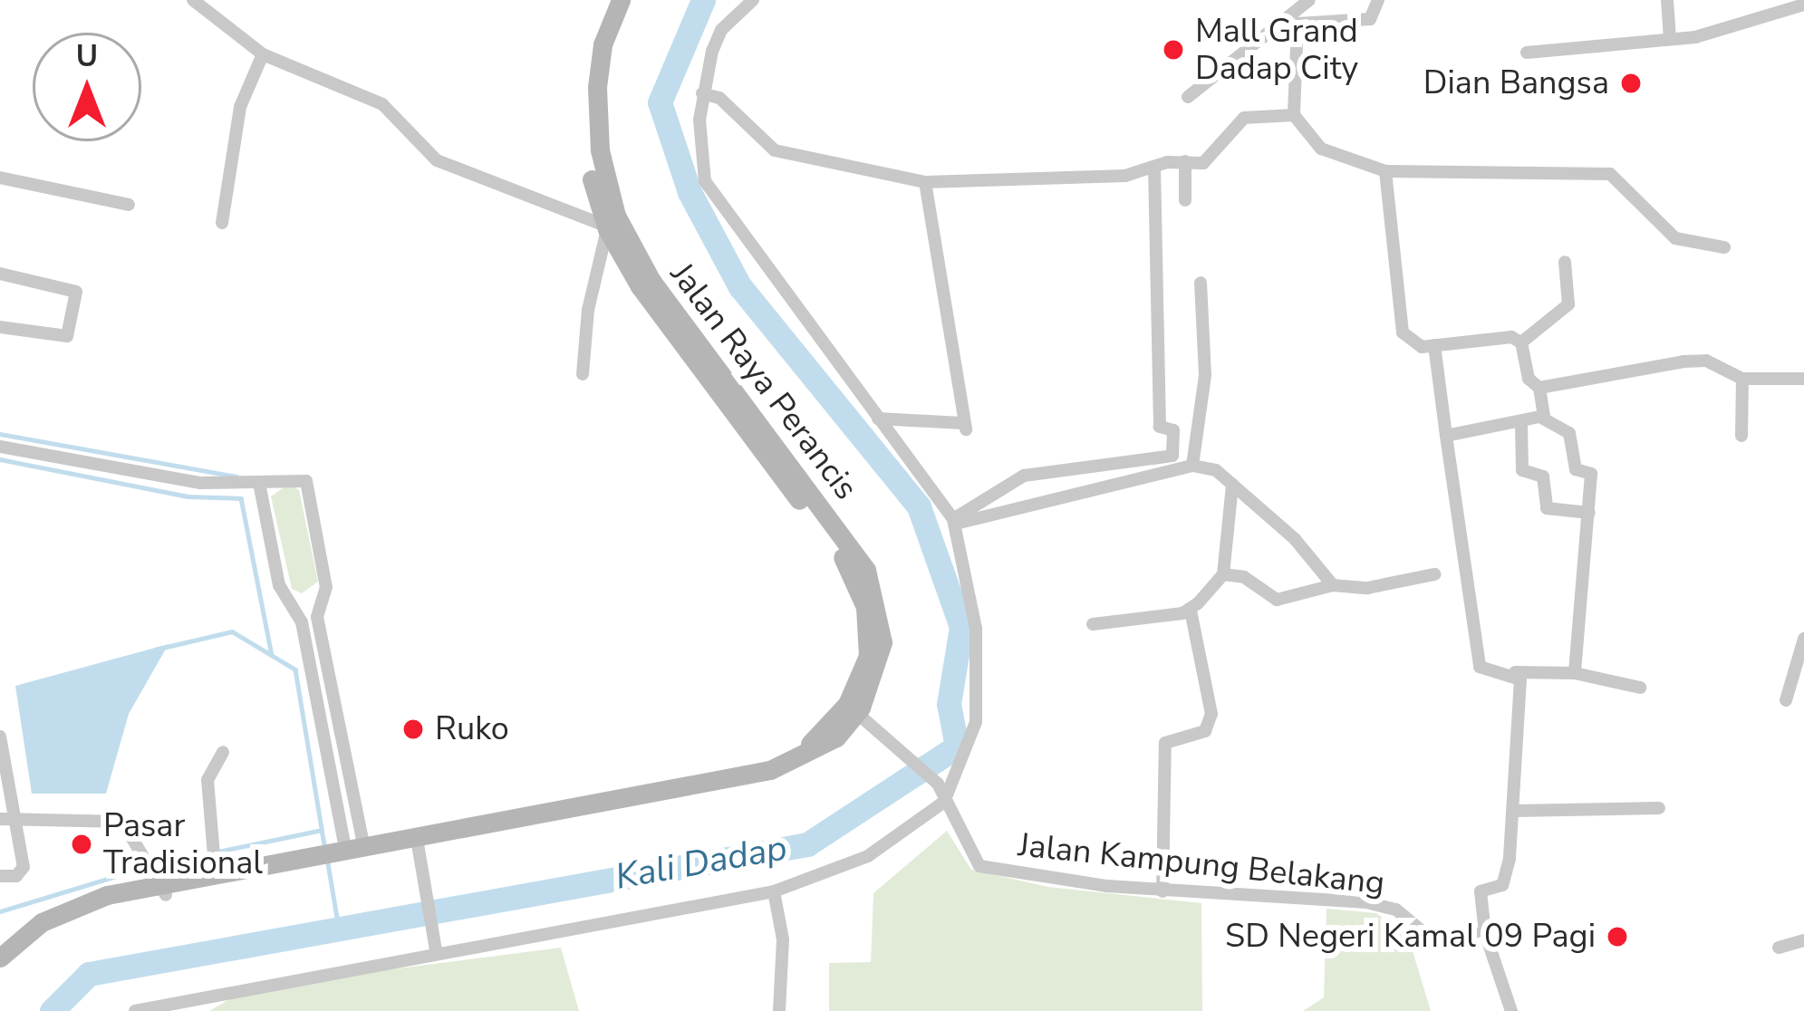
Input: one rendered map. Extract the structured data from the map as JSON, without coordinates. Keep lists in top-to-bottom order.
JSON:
{
  "streets": {
    "street": ["Jalan Raya Perancis", "Jalan Kampung Belakang"]
  },
  "crossings": [
    ["Jalan Raya Perancis", "Jalan Kampung Belakang"]
  ],
  "water": ["Kali Dadap"],
  "places": [
    "Mall Grand Dadap City",
    "Dian Bangsa",
    "Ruko",
    "Pasar Tradisional",
    "SD Negeri Kamal 09 Pagi"
  ],
  "north": "top"
}
